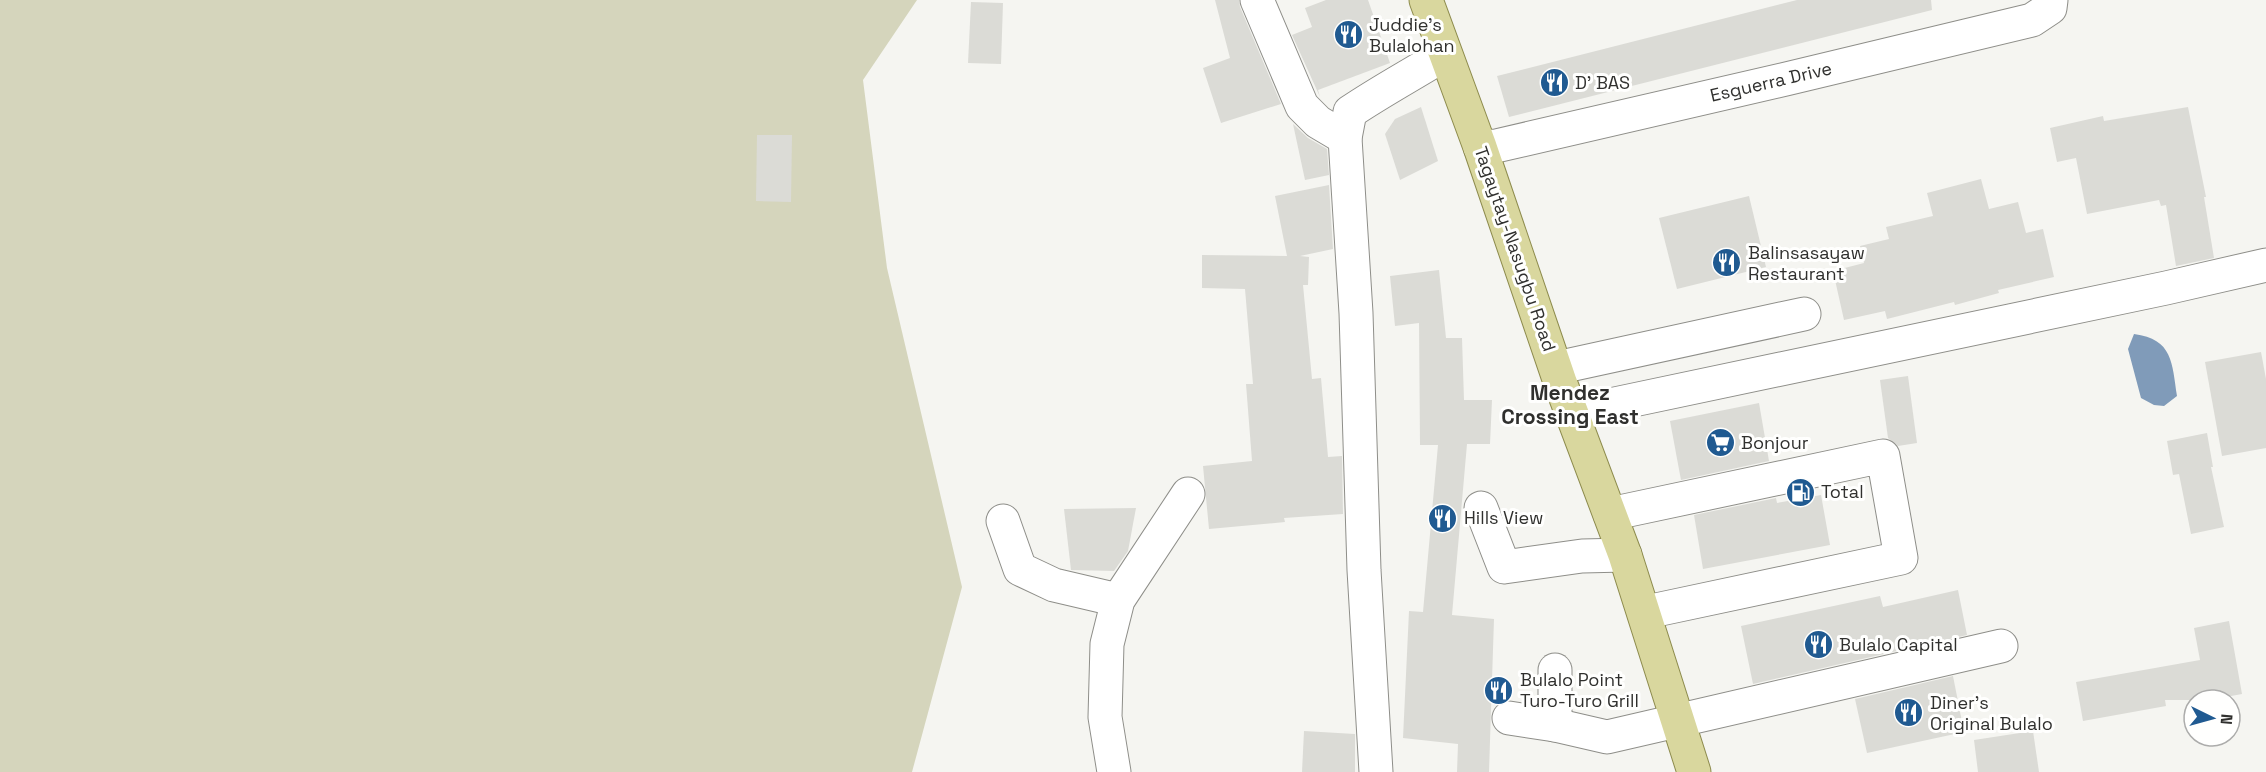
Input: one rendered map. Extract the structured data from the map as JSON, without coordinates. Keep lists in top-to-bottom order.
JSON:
{
  "streets": {
    "main road": ["Tagaytay-Nasugbu Road"],
    "street": ["Esguerra Drive"]
  },
  "crossings": [
    ["Esguerra Drive", "Tagaytay-Nasugbu Road"]
  ],
  "districts": ["Mendez Crossing East"],
  "places": {
    "restaurant": [
      "Juddie's Bulalohan",
      "D' BAS",
      "Balinsasayaw Restaurant",
      "Hills View",
      "Bulalo Capital",
      "Bulalo Point Turo-Turo Grill",
      "Diner's Original Bulalo"
    ],
    "supermarket": ["Bonjour"],
    "fuel station": ["Total"]
  },
  "north": "right"
}
